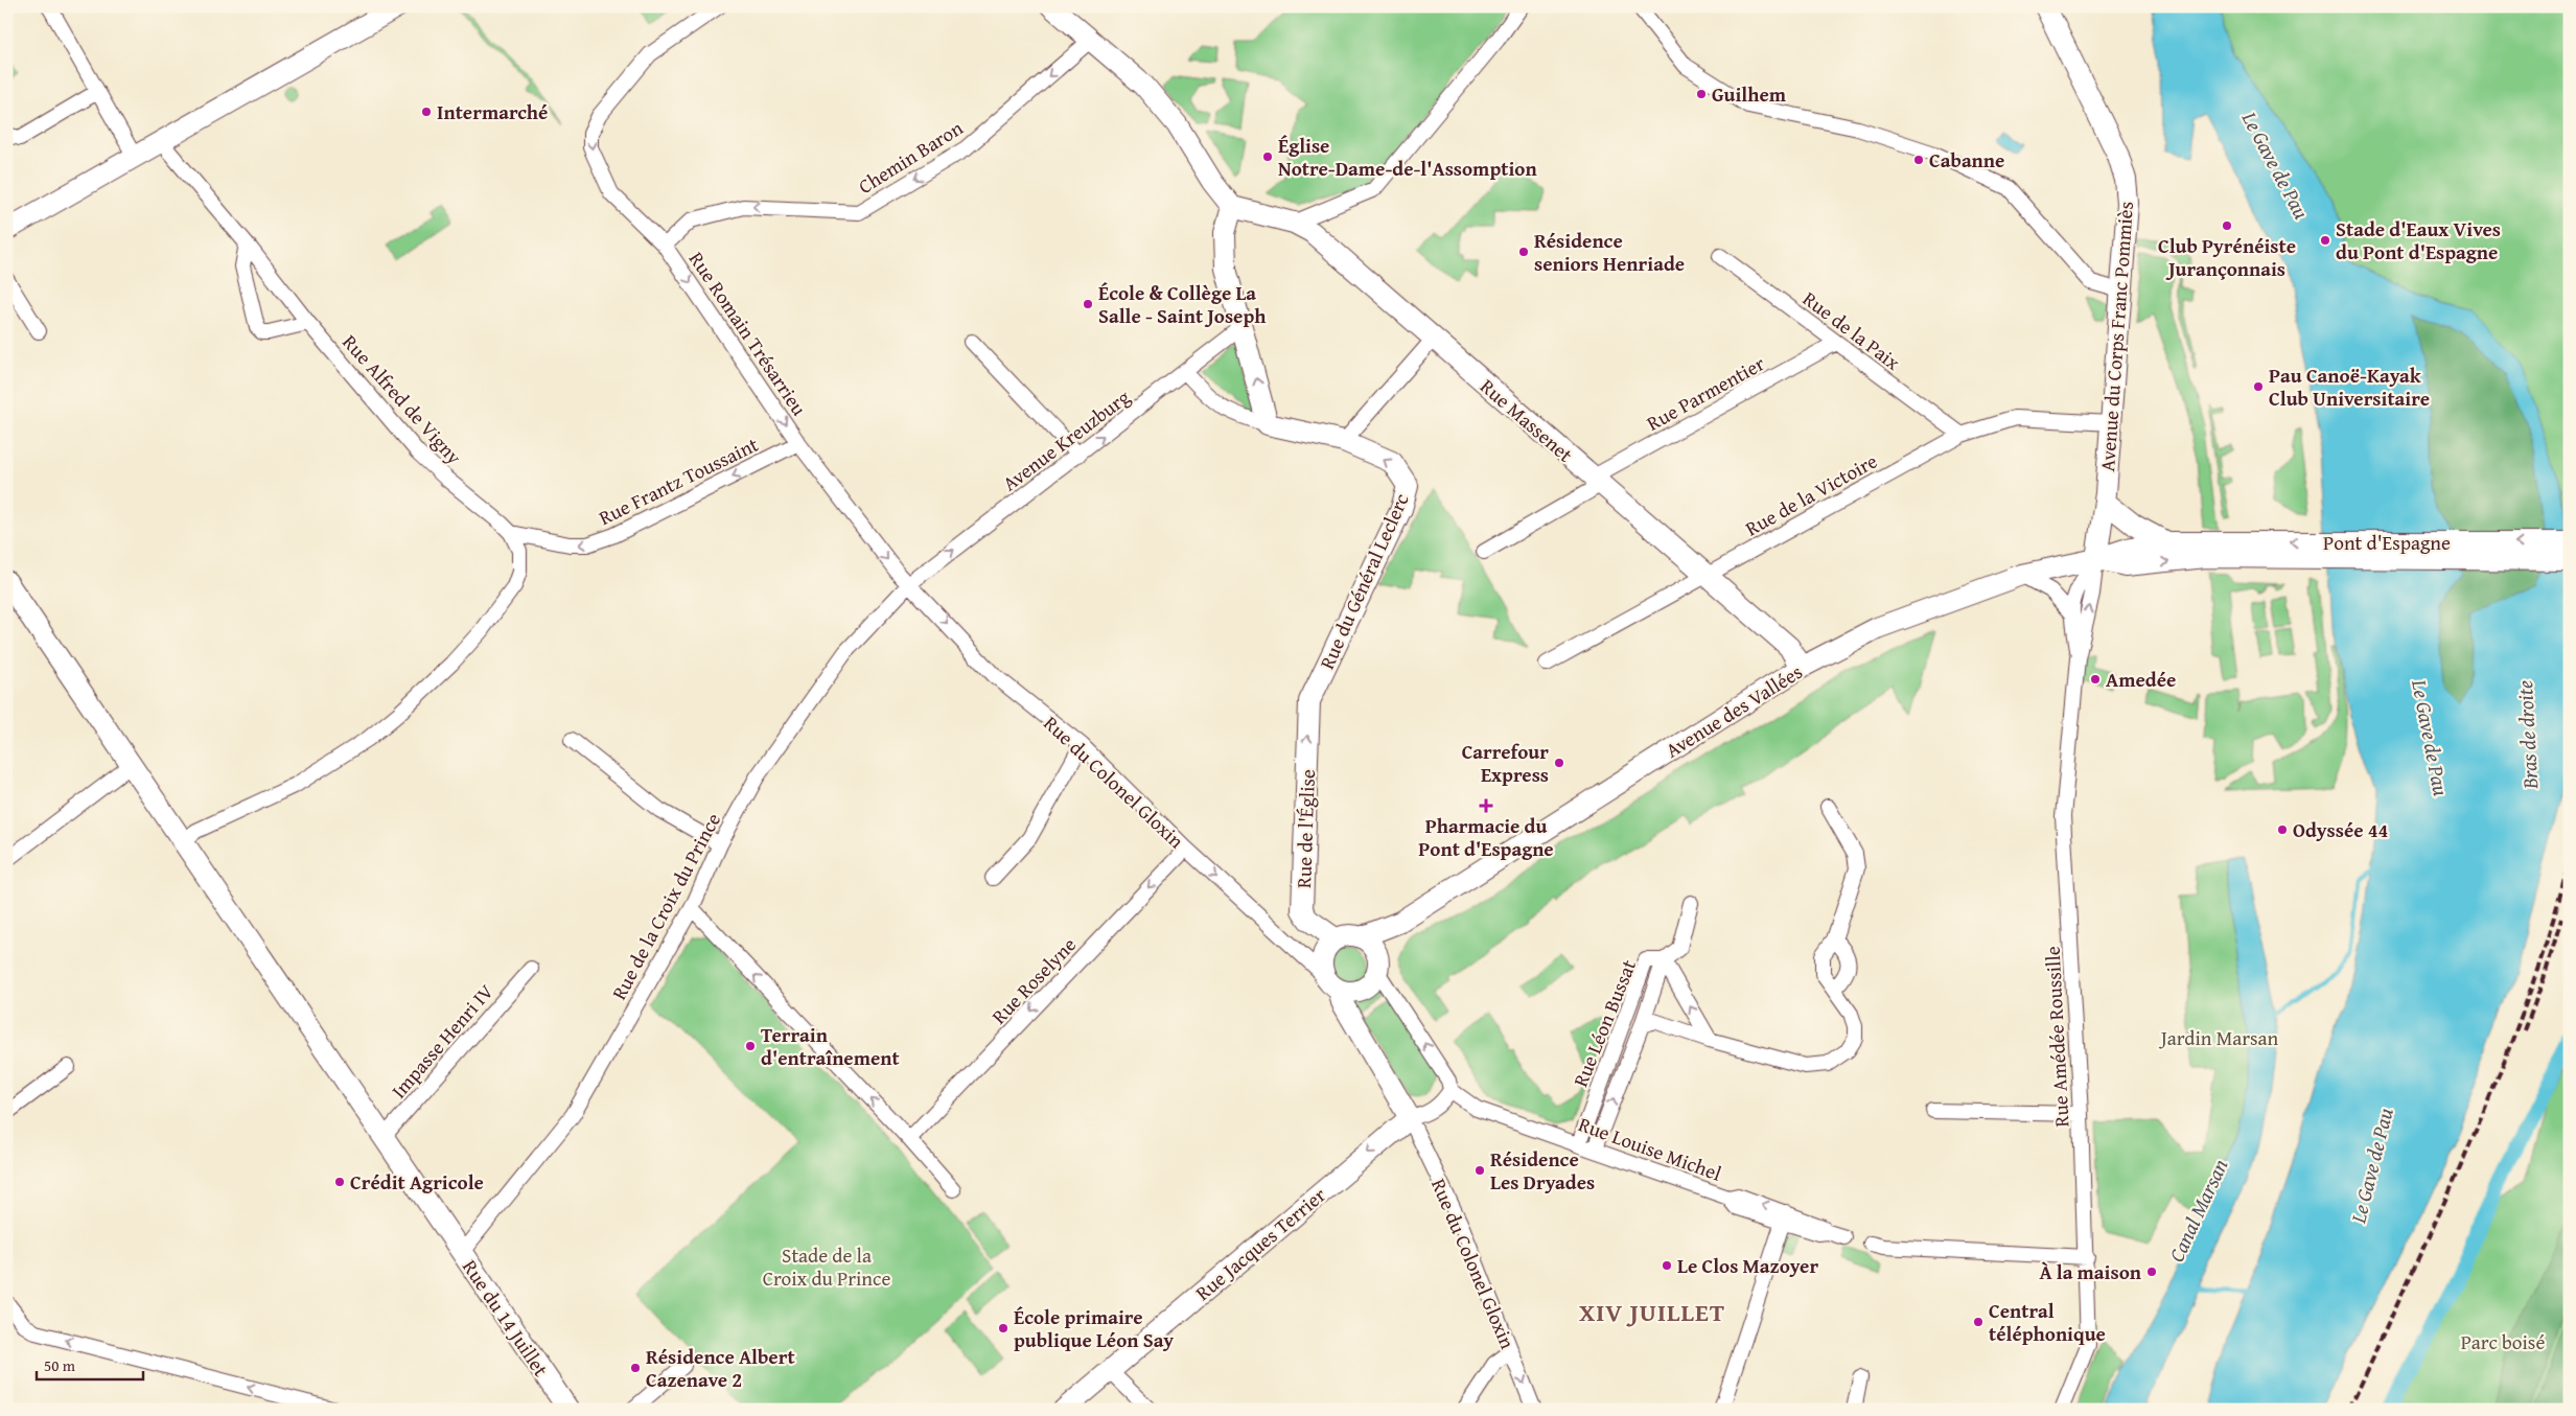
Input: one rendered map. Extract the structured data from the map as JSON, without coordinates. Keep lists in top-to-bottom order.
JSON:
{
  "streets": {
    "street": [
      "Chemin Baron",
      "Rue de la Paix",
      "Rue Romain Trésarrieu",
      "Avenue du Corps Franc Pommiès",
      "Rue Parmentier",
      "Rue Alfred de Vigny",
      "Rue Massenet",
      "Avenue Kreuzburg",
      "Rue Frantz Toussaint",
      "Rue de la Victoire",
      "Pont d'Espagne",
      "Rue du Général Leclerc",
      "Avenue des Vallées",
      "Rue du Colonel Gloxin",
      "Rue de l'Église",
      "Rue de la Croix du Prince",
      "Rue Roselyne",
      "Rue Léon Bussat",
      "Rue Amédée Roussille",
      "Impasse Henri IV",
      "Rue Louise Michel",
      "Rue Jacques Terrier",
      "Rue du 14 Juillet"
    ]
  },
  "crossings": [
    ["Chemin Baron", "Rue Romain Trésarrieu"],
    ["Rue de la Paix", "Rue Parmentier"],
    ["Rue de la Paix", "Rue de la Victoire"],
    ["Rue Romain Trésarrieu", "Avenue Kreuzburg"],
    ["Rue Romain Trésarrieu", "Rue Frantz Toussaint"],
    ["Rue Romain Trésarrieu", "Rue du Colonel Gloxin"],
    ["Rue Romain Trésarrieu", "Rue de la Croix du Prince"],
    ["Avenue du Corps Franc Pommiès", "Rue de la Victoire"],
    ["Avenue du Corps Franc Pommiès", "Avenue des Vallées"],
    ["Avenue du Corps Franc Pommiès", "Rue Amédée Roussille"],
    ["Rue Parmentier", "Rue Massenet"],
    ["Rue Alfred de Vigny", "Rue Frantz Toussaint"],
    ["Rue Massenet", "Rue de la Victoire"],
    ["Rue Massenet", "Avenue des Vallées"],
    ["Avenue Kreuzburg", "Rue du Colonel Gloxin"],
    ["Avenue Kreuzburg", "Rue de la Croix du Prince"],
    ["Pont d'Espagne", "Avenue des Vallées"],
    ["Rue du Général Leclerc", "Rue de l'Église"],
    ["Avenue des Vallées", "Rue du Colonel Gloxin"],
    ["Avenue des Vallées", "Rue de l'Église"],
    ["Avenue des Vallées", "Rue Amédée Roussille"],
    ["Rue du Colonel Gloxin", "Rue de l'Église"],
    ["Rue du Colonel Gloxin", "Rue de la Croix du Prince"],
    ["Rue du Colonel Gloxin", "Rue Roselyne"],
    ["Rue du Colonel Gloxin", "Rue Jacques Terrier"],
    ["Rue de la Croix du Prince", "Rue du 14 Juillet"],
    ["Rue Léon Bussat", "Rue Louise Michel"],
    ["Impasse Henri IV", "Rue du 14 Juillet"]
  ],
  "one_way": [
    "Chemin Baron",
    "Rue Romain Trésarrieu",
    "Avenue Kreuzburg",
    "Rue Frantz Toussaint",
    "Rue du Général Leclerc",
    "Rue du Colonel Gloxin",
    "Rue de l'Église",
    "Rue Roselyne",
    "Rue Jacques Terrier"
  ],
  "districts": ["XIV JUILLET"],
  "water": ["Le Gave de Pau", "Bras de droite", "Canal Marsan"],
  "parks": ["Jardin Marsan", "Stade de la Croix du Prince", "Parc boisé"],
  "places": {
    "other": [
      "Guilhem",
      "Intermarché",
      "Église Notre-Dame-de-l'Assomption",
      "Cabanne",
      "Club Pyrénéiste Jurançonnais",
      "Stade d'Eaux Vives du Pont d'Espagne",
      "Résidence seniors Henriade",
      "École & Collège La Salle - Saint Joseph",
      "Pau Canoë-Kayak Club Universitaire",
      "Amedée",
      "Carrefour Express",
      "Odyssée 44",
      "Terrain d'entraînement",
      "Résidence Les Dryades",
      "Crédit Agricole",
      "Le Clos Mazoyer",
      "À la maison",
      "Central téléphonique",
      "École primaire publique Léon Say",
      "Résidence Albert Cazenave 2"
    ],
    "health": ["Pharmacie du Pont d'Espagne"]
  },
  "scale_bar": "50 m"
}
